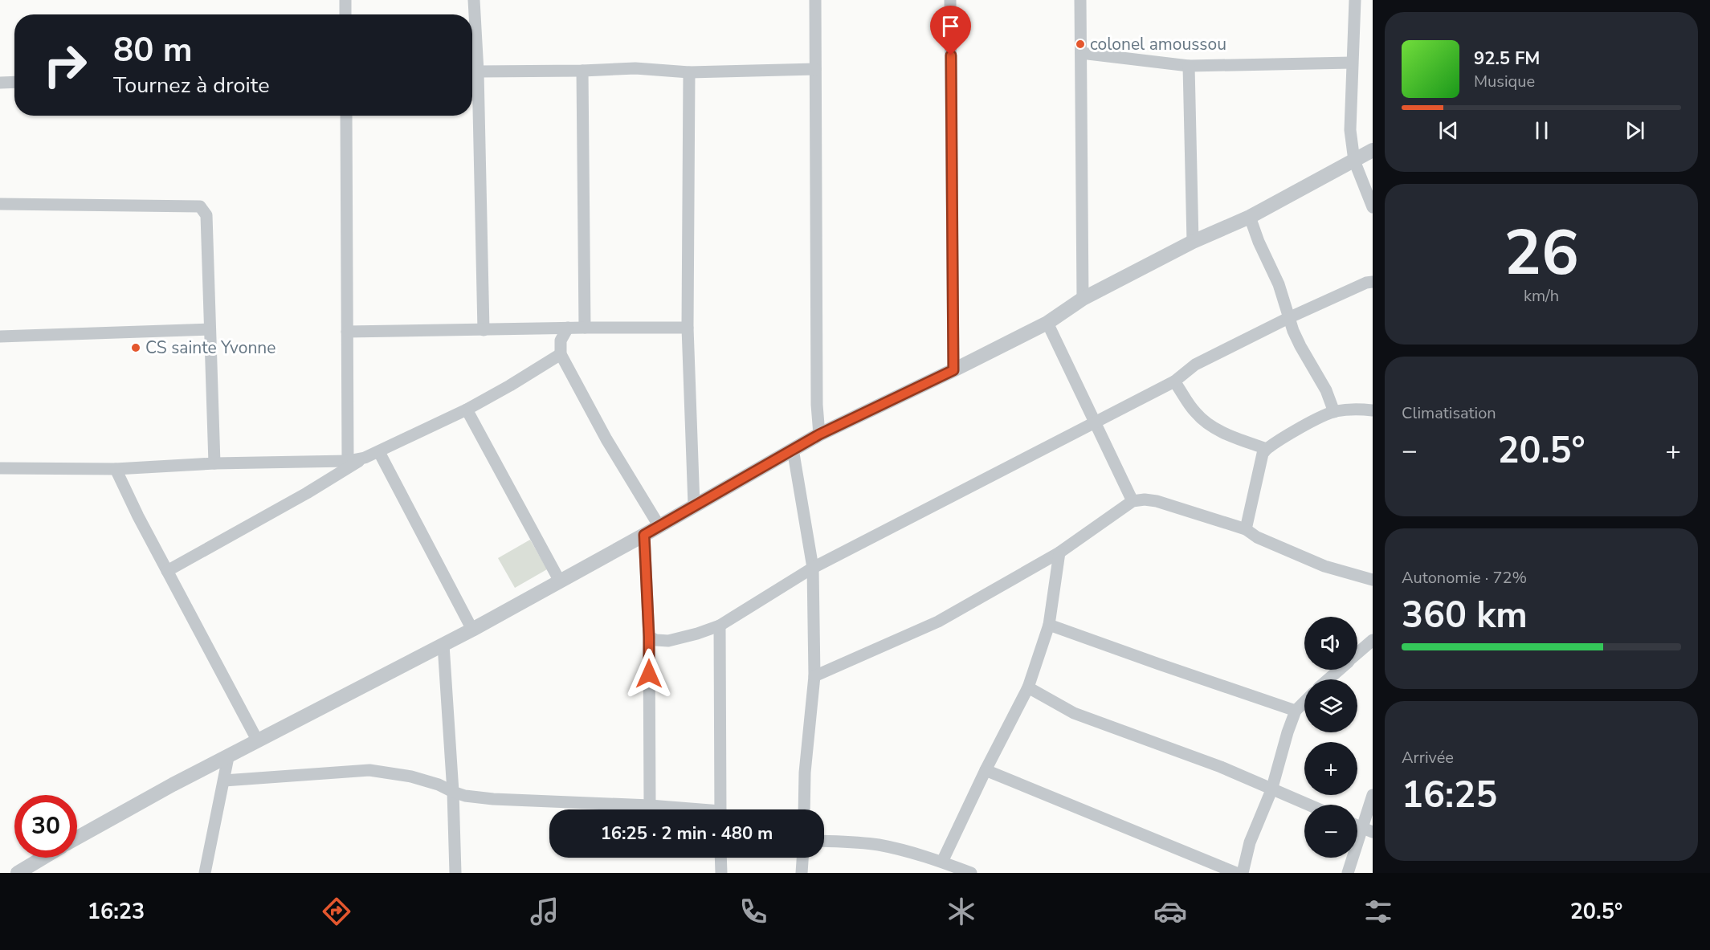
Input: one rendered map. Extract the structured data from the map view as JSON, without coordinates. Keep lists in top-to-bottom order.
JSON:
{
  "places": ["colonel amoussou", "CS sainte Yvonne"],
  "page": {
    "turn": ["80 m", "Tournez à droite"],
    "song": ["92.5 FM", "Musique"],
    "tile": [
      ["26", "km/h"],
      "Climatisation",
      ["Autonomie · 72%", "360 km"],
      ["Arrivée", "16:25"]
    ],
    "heat": ["−", "20.5°", "+"],
    "map_buttons": ["+", "−"],
    "limit": "30",
    "trip": "16:25 · 2 min · 480 m",
    "tabs": ["16:23", "20.5°"]
  }
}
